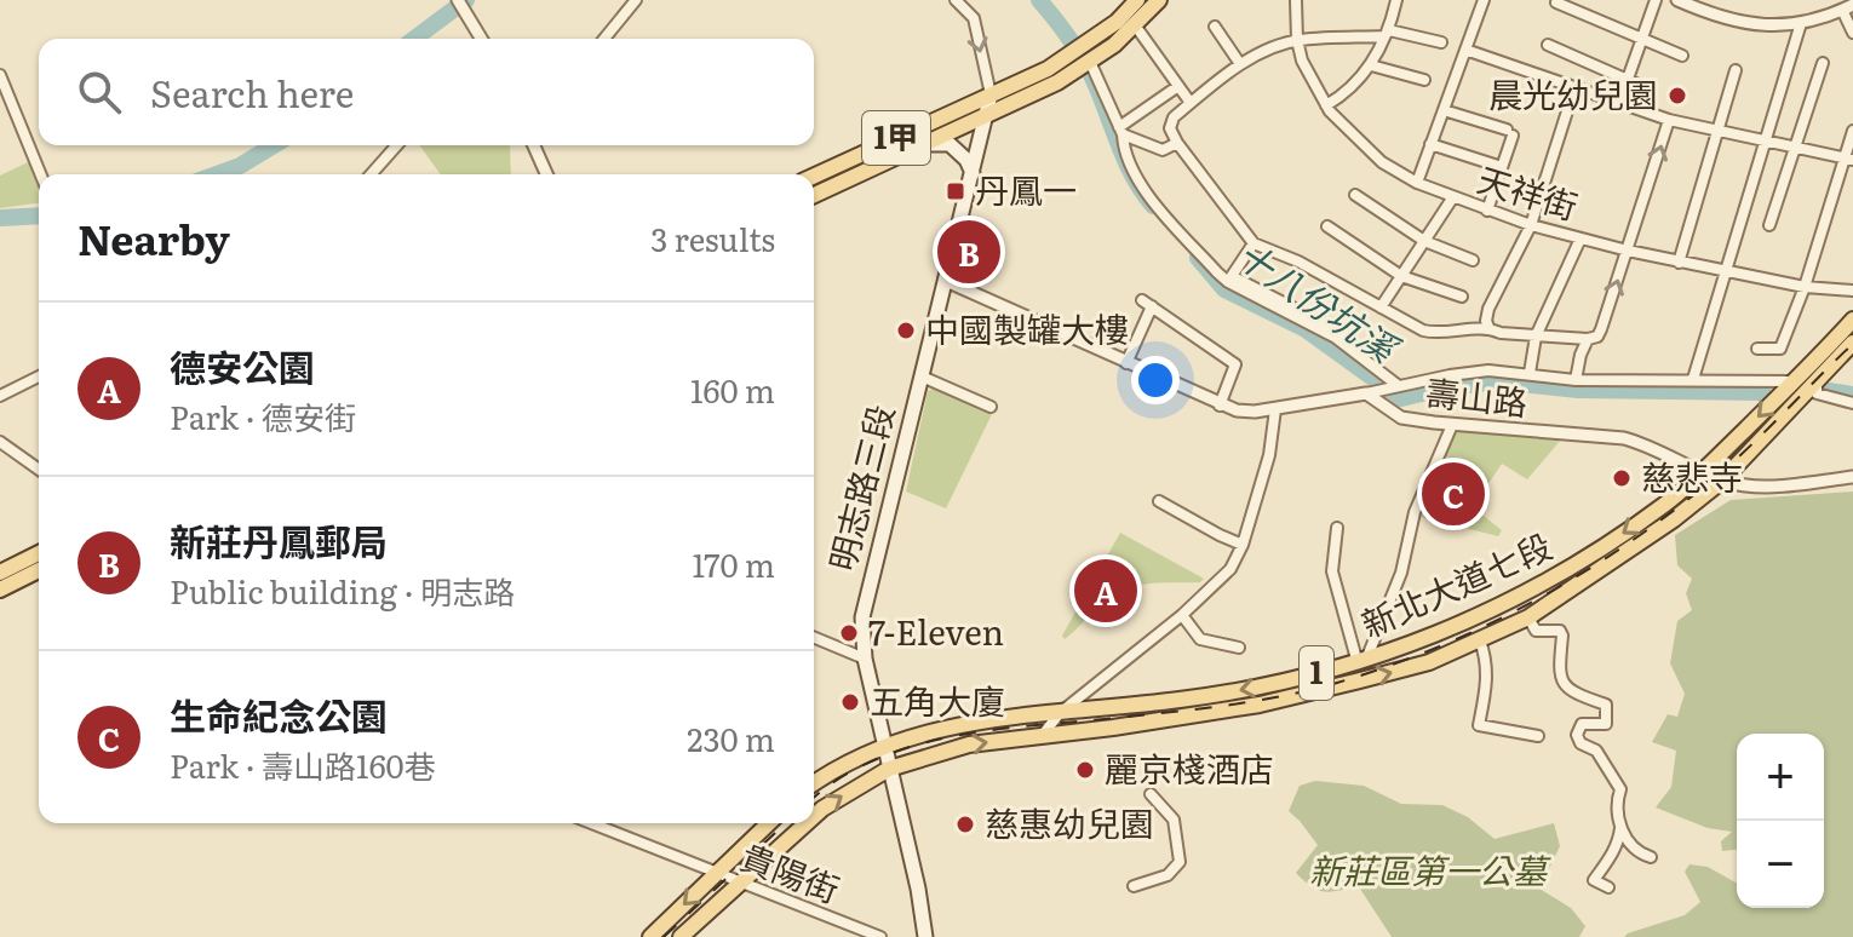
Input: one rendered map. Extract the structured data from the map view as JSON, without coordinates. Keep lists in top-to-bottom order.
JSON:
{
  "streets": {
    "main road": [
      "1甲",
      "明志路三段",
      "新北大道七段",
      "1"
    ],
    "street": ["天祥街", "壽山路", "貴陽街"]
  },
  "crossings": [
    ["1甲", "明志路三段"],
    ["壽山路", "新北大道七段"],
    ["明志路三段", "新北大道七段"],
    ["明志路三段", "1"],
    ["新北大道七段", "1"],
    ["1", "貴陽街"]
  ],
  "water": ["十八份坑溪"],
  "parks": ["新莊區第一公墓"],
  "places": {
    "other": [
      "晨光幼兒園",
      "中國製罐大樓",
      "慈悲寺",
      "7-Eleven",
      "五角大廈",
      "麗京棧酒店",
      "慈惠幼兒園"
    ],
    "transit": ["丹鳳一"]
  },
  "page": {
    "search": "Search here",
    "heading": ["Nearby", "3 results"],
    "pins": ["B", "C", "A"],
    "list": [
      {
        "mark": "A",
        "name": "德安公園",
        "note": "Park · 德安街",
        "value": "160 m"
      },
      {
        "mark": "B",
        "name": "新莊丹鳳郵局",
        "note": "Public building · 明志路",
        "value": "170 m"
      },
      {
        "mark": "C",
        "name": "生命紀念公園",
        "note": "Park · 壽山路160巷",
        "value": "230 m"
      }
    ],
    "map_buttons": ["+", "−"]
  }
}
